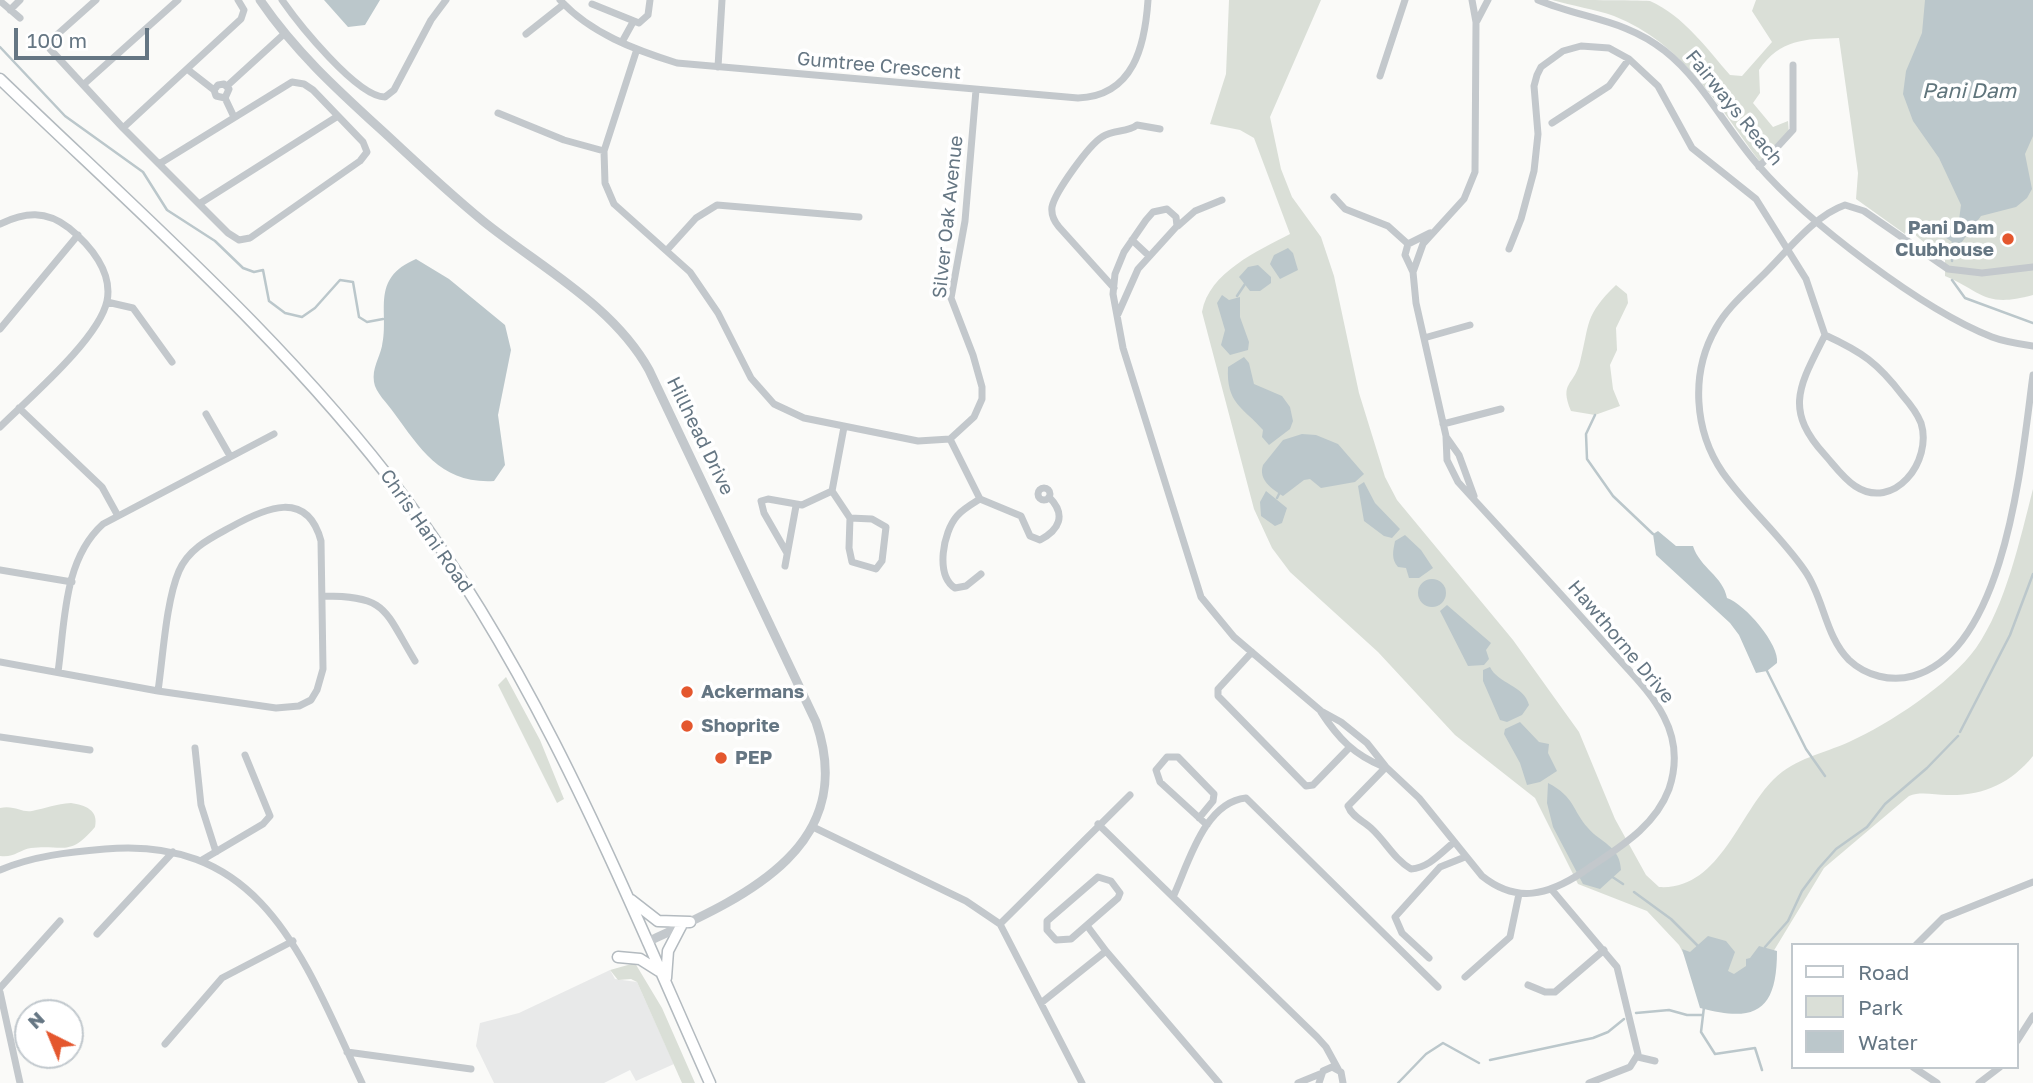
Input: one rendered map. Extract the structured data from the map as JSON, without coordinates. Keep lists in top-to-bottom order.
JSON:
{
  "streets": {
    "main road": ["Chris Hani Road"],
    "street": [
      "Gumtree Crescent",
      "Fairways Reach",
      "Silver Oak Avenue",
      "Hillhead Drive",
      "Hawthorne Drive"
    ]
  },
  "crossings": [
    ["Gumtree Crescent", "Silver Oak Avenue"],
    ["Hillhead Drive", "Chris Hani Road"]
  ],
  "water": ["Pani Dam"],
  "places": [
    "Pani Dam Clubhouse",
    "Ackermans",
    "Shoprite",
    "PEP"
  ],
  "legend": ["Road", "Park", "Water"],
  "scale_bar": "100 m",
  "north": "top left"
}
